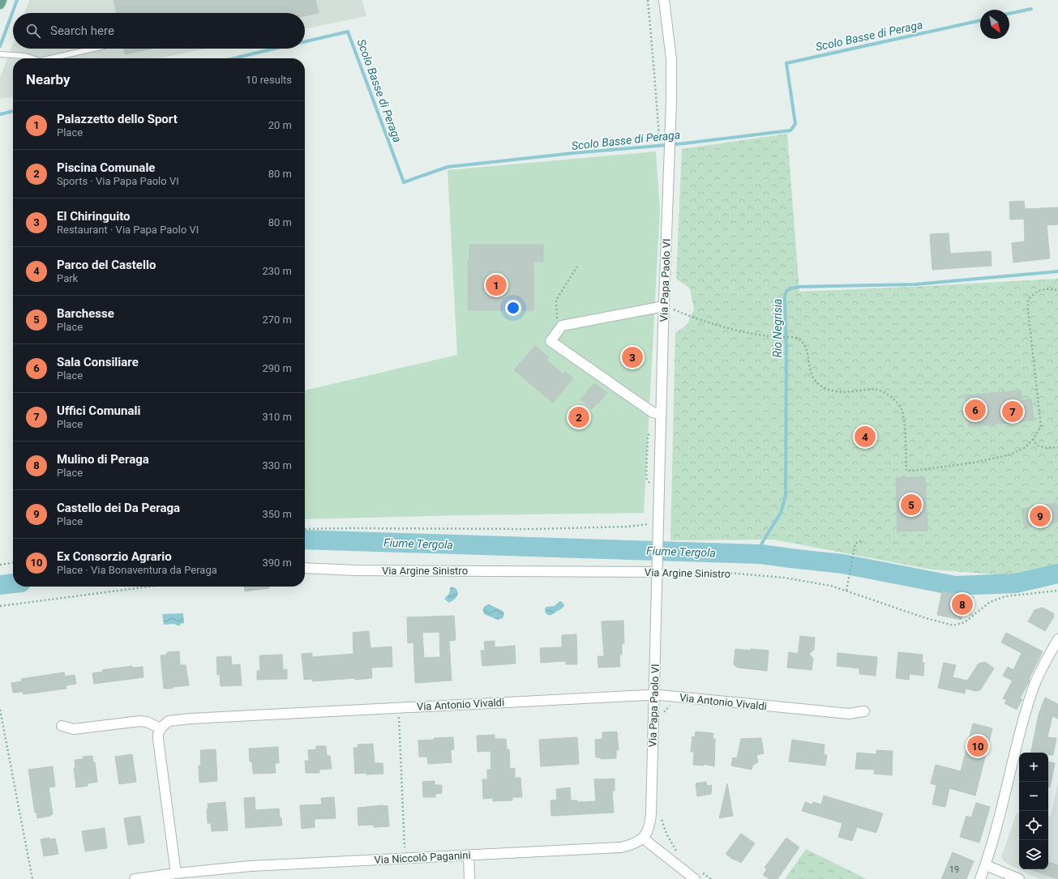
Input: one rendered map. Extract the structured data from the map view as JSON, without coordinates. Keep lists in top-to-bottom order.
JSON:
{
  "streets": {
    "street": [
      "Via Papa Paolo VI",
      "Via Argine Sinistro",
      "Via Antonio Vivaldi",
      "Via Niccolò Paganini"
    ]
  },
  "crossings": [
    ["Via Papa Paolo VI", "Via Argine Sinistro"],
    ["Via Papa Paolo VI", "Via Antonio Vivaldi"],
    ["Via Papa Paolo VI", "Via Niccolò Paganini"]
  ],
  "water": ["Scolo Basse di Peraga", "Rio Negrisia", "Fiume Tergola"],
  "house_numbers": ["19"],
  "north": "bottom right",
  "page": {
    "search": "Search here",
    "heading": ["Nearby", "10 results"],
    "list": [
      {
        "mark": "1",
        "name": "Palazzetto dello Sport",
        "note": "Place",
        "value": "20 m"
      },
      {
        "mark": "2",
        "name": "Piscina Comunale",
        "note": "Sports · Via Papa Paolo VI",
        "value": "80 m"
      },
      {
        "mark": "3",
        "name": "El Chiringuito",
        "note": "Restaurant · Via Papa Paolo VI",
        "value": "80 m"
      },
      {
        "mark": "4",
        "name": "Parco del Castello",
        "note": "Park",
        "value": "230 m"
      },
      {
        "mark": "5",
        "name": "Barchesse",
        "note": "Place",
        "value": "270 m"
      },
      {
        "mark": "6",
        "name": "Sala Consiliare",
        "note": "Place",
        "value": "290 m"
      },
      {
        "mark": "7",
        "name": "Uffici Comunali",
        "note": "Place",
        "value": "310 m"
      },
      {
        "mark": "8",
        "name": "Mulino di Peraga",
        "note": "Place",
        "value": "330 m"
      },
      {
        "mark": "9",
        "name": "Castello dei Da Peraga",
        "note": "Place",
        "value": "350 m"
      },
      {
        "mark": "10",
        "name": "Ex Consorzio Agrario",
        "note": "Place · Via Bonaventura da Peraga",
        "value": "390 m"
      }
    ],
    "pins": [
      "1",
      "3",
      "6",
      "7",
      "2",
      "4",
      "5",
      "9",
      "8",
      "10"
    ],
    "map_buttons": ["+", "−"]
  }
}
